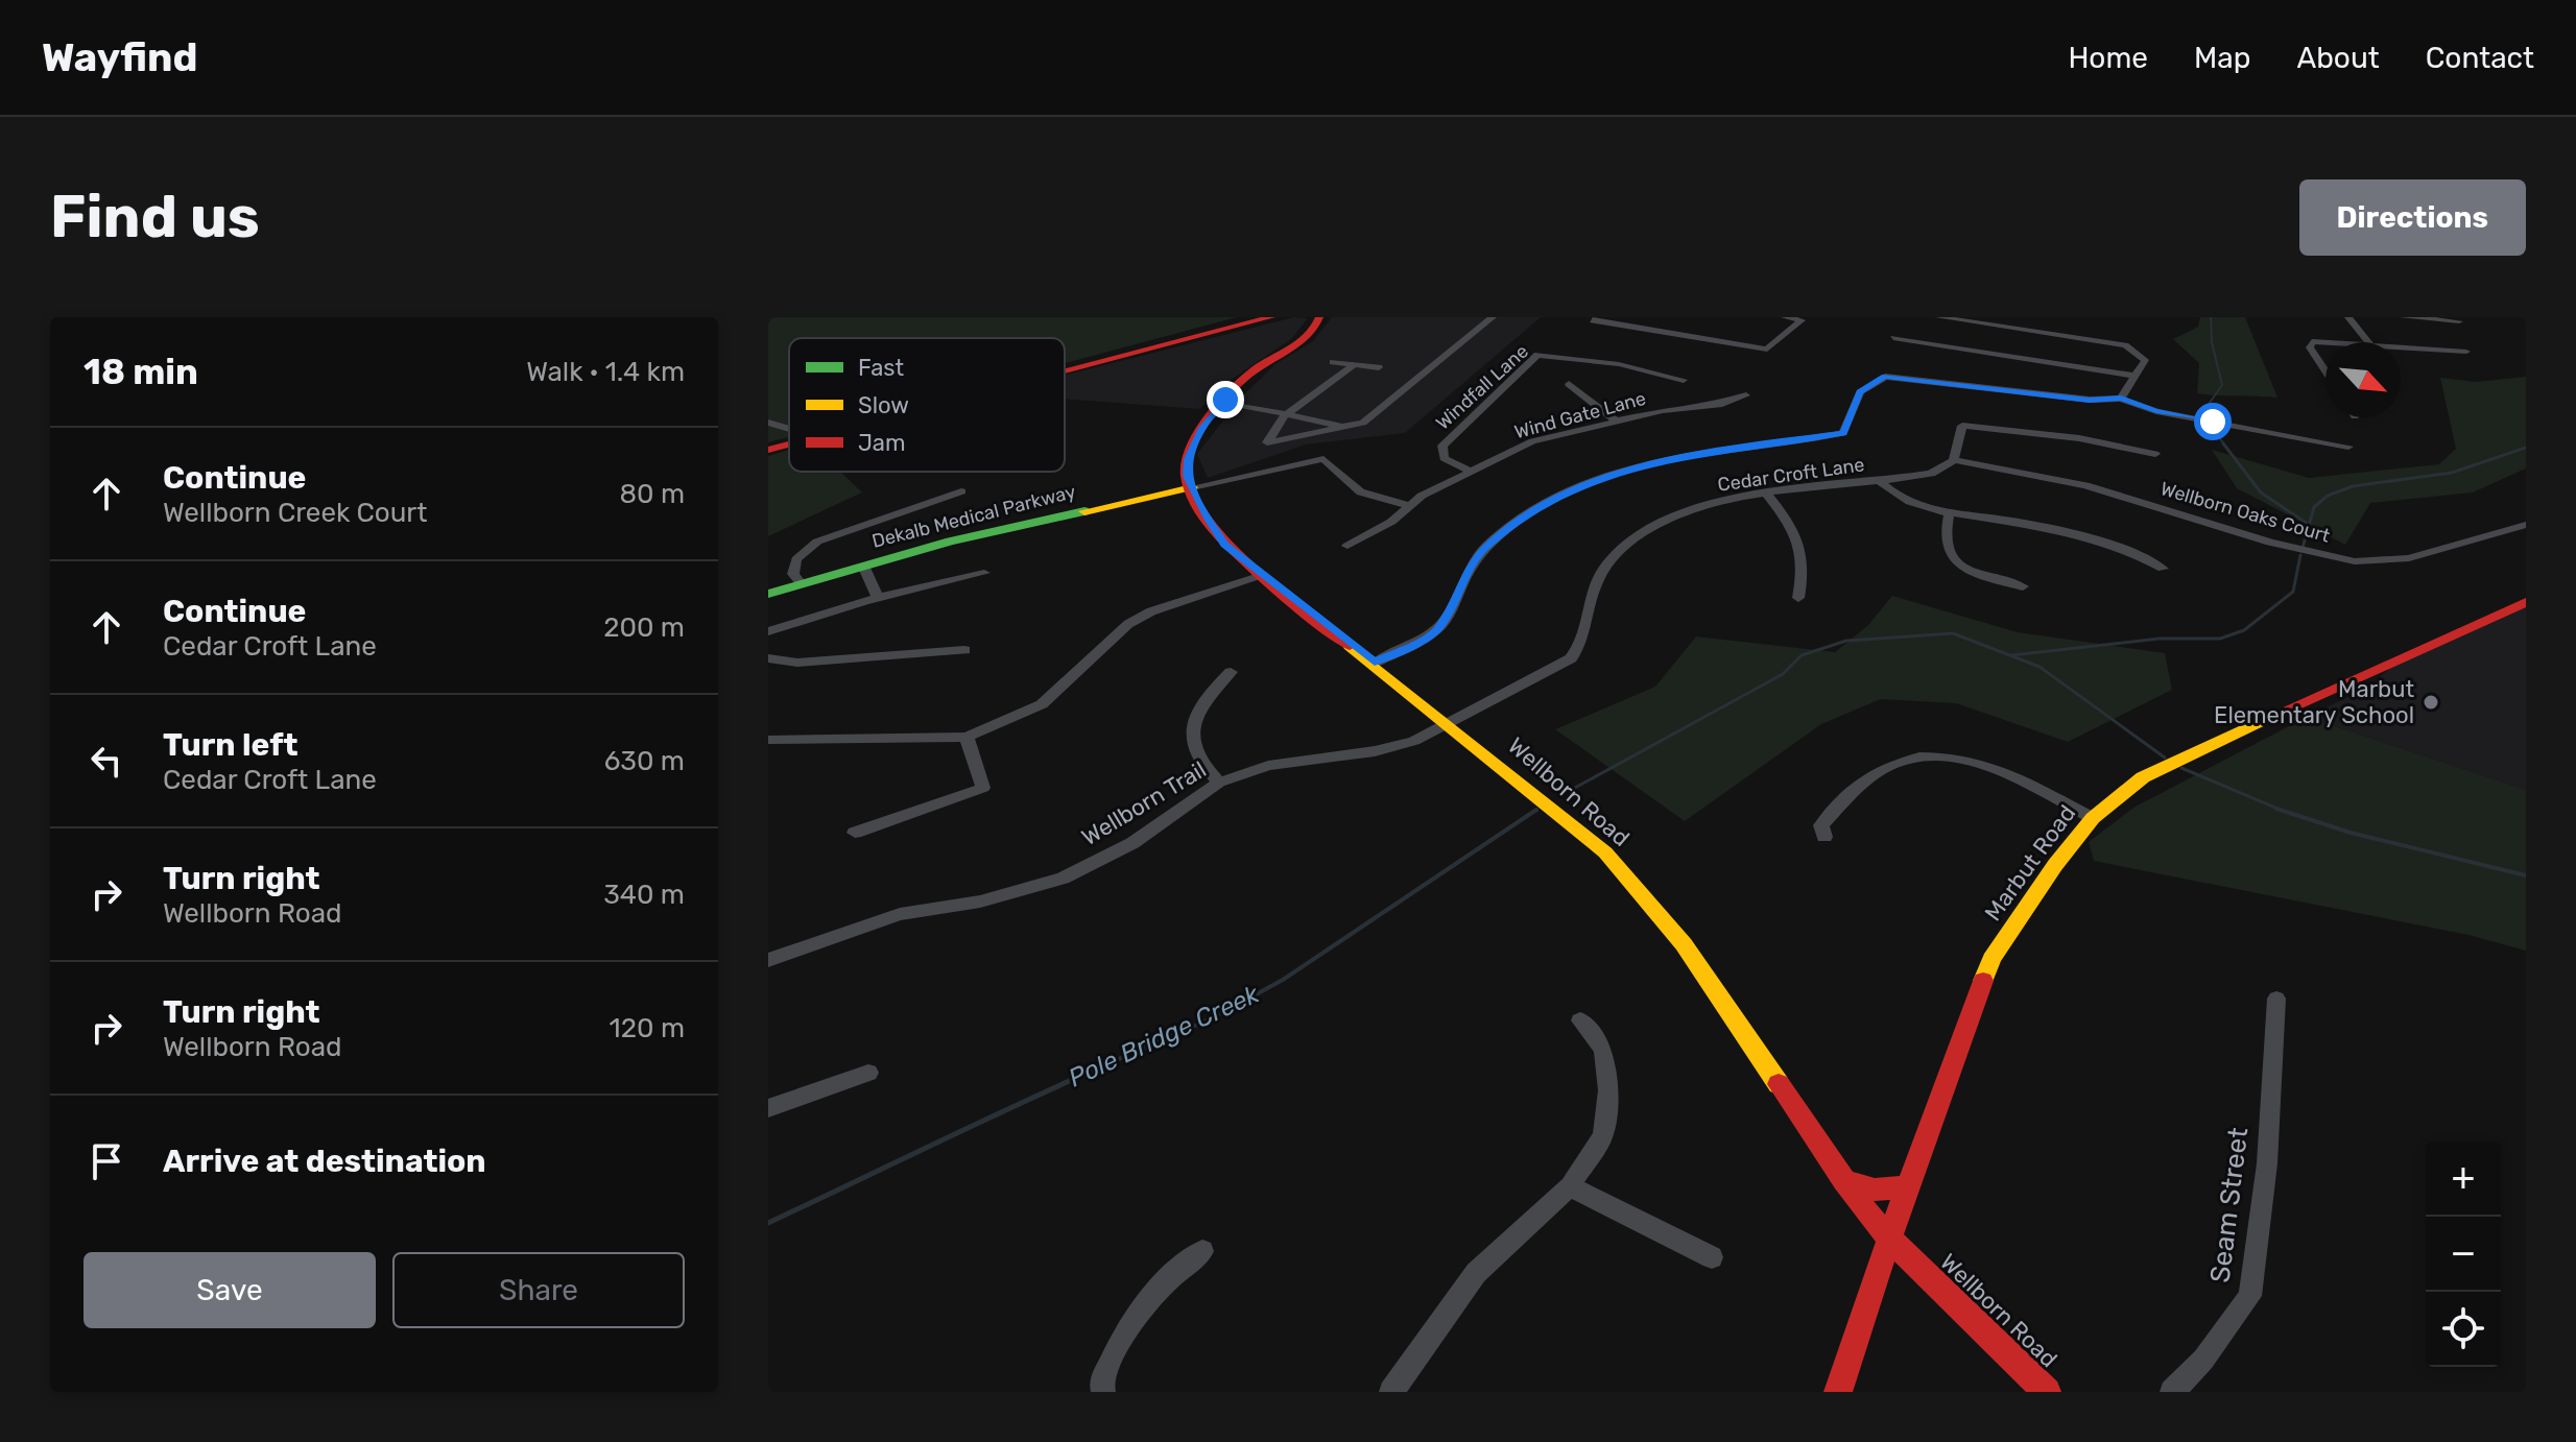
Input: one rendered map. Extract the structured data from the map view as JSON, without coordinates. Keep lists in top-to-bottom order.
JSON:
{
  "streets": {
    "street": [
      "Windfall Lane",
      "Wind Gate Lane",
      "Cedar Croft Lane",
      "Wellborn Oaks Court",
      "Dekalb Medical Parkway",
      "Wellborn Road",
      "Wellborn Trail",
      "Marbut Road",
      "Seam Street"
    ]
  },
  "crossings": [
    ["Windfall Lane", "Wind Gate Lane"],
    ["Cedar Croft Lane", "Wellborn Oaks Court"],
    ["Cedar Croft Lane", "Wellborn Road"],
    ["Cedar Croft Lane", "Wellborn Trail"],
    ["Dekalb Medical Parkway", "Wellborn Road"],
    ["Wellborn Road", "Wellborn Trail"],
    ["Wellborn Road", "Marbut Road"]
  ],
  "water": ["Pole Bridge Creek"],
  "places": ["Marbut Elementary School"],
  "legend": ["Fast", "Slow", "Jam"],
  "north": "bottom right",
  "page": {
    "header": "Wayfind",
    "nav": [
      "Home",
      "Map",
      "About",
      "Contact"
    ],
    "buttons": [
      "Directions",
      ["Save", "Share"]
    ],
    "title": "Find us",
    "heading": ["18 min", "Walk · 1.4 km"],
    "list": [
      ["Continue", "Wellborn Creek Court", "80 m"],
      ["Continue", "Cedar Croft Lane", "200 m"],
      ["Turn left", "Cedar Croft Lane", "630 m"],
      ["Turn right", "Wellborn Road", "340 m"],
      ["Turn right", "Wellborn Road", "120 m"],
      "Arrive at destination"
    ],
    "map_buttons": ["+", "−"]
  }
}
